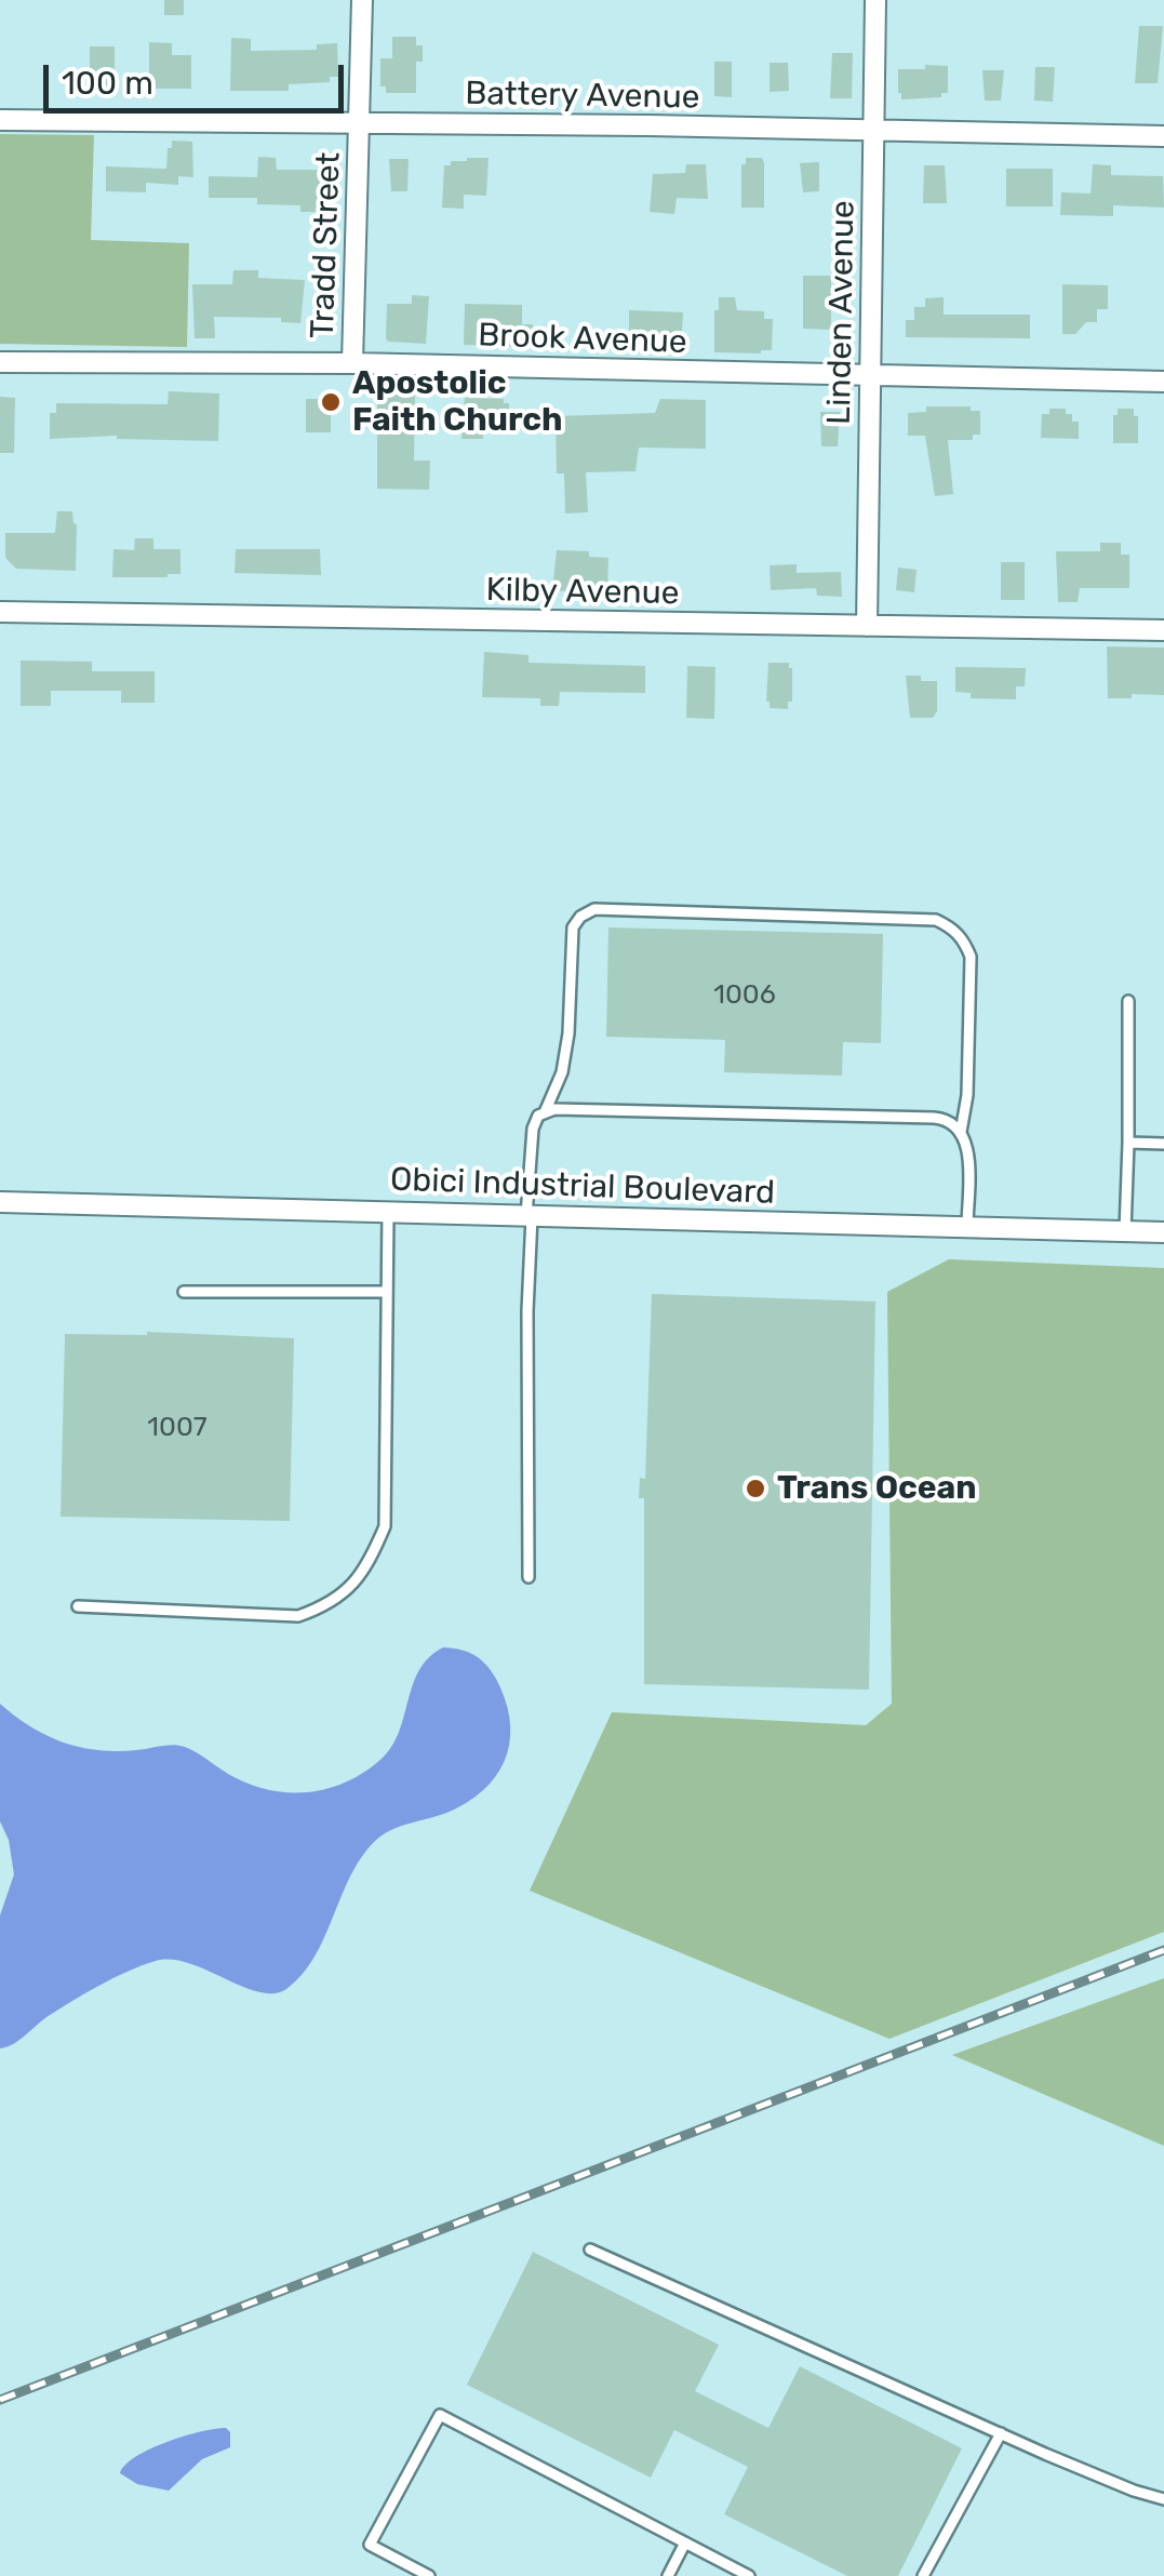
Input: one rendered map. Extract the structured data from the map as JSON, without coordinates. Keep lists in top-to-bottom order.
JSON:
{
  "streets": {
    "street": [
      "Battery Avenue",
      "Tradd Street",
      "Linden Avenue",
      "Brook Avenue",
      "Kilby Avenue",
      "Obici Industrial Boulevard"
    ]
  },
  "crossings": [
    ["Battery Avenue", "Tradd Street"],
    ["Battery Avenue", "Linden Avenue"],
    ["Tradd Street", "Brook Avenue"],
    ["Linden Avenue", "Brook Avenue"],
    ["Linden Avenue", "Kilby Avenue"]
  ],
  "places": ["Apostolic Faith Church", "Trans Ocean"],
  "house_numbers": ["1006", "1007"],
  "scale_bar": "100 m"
}
